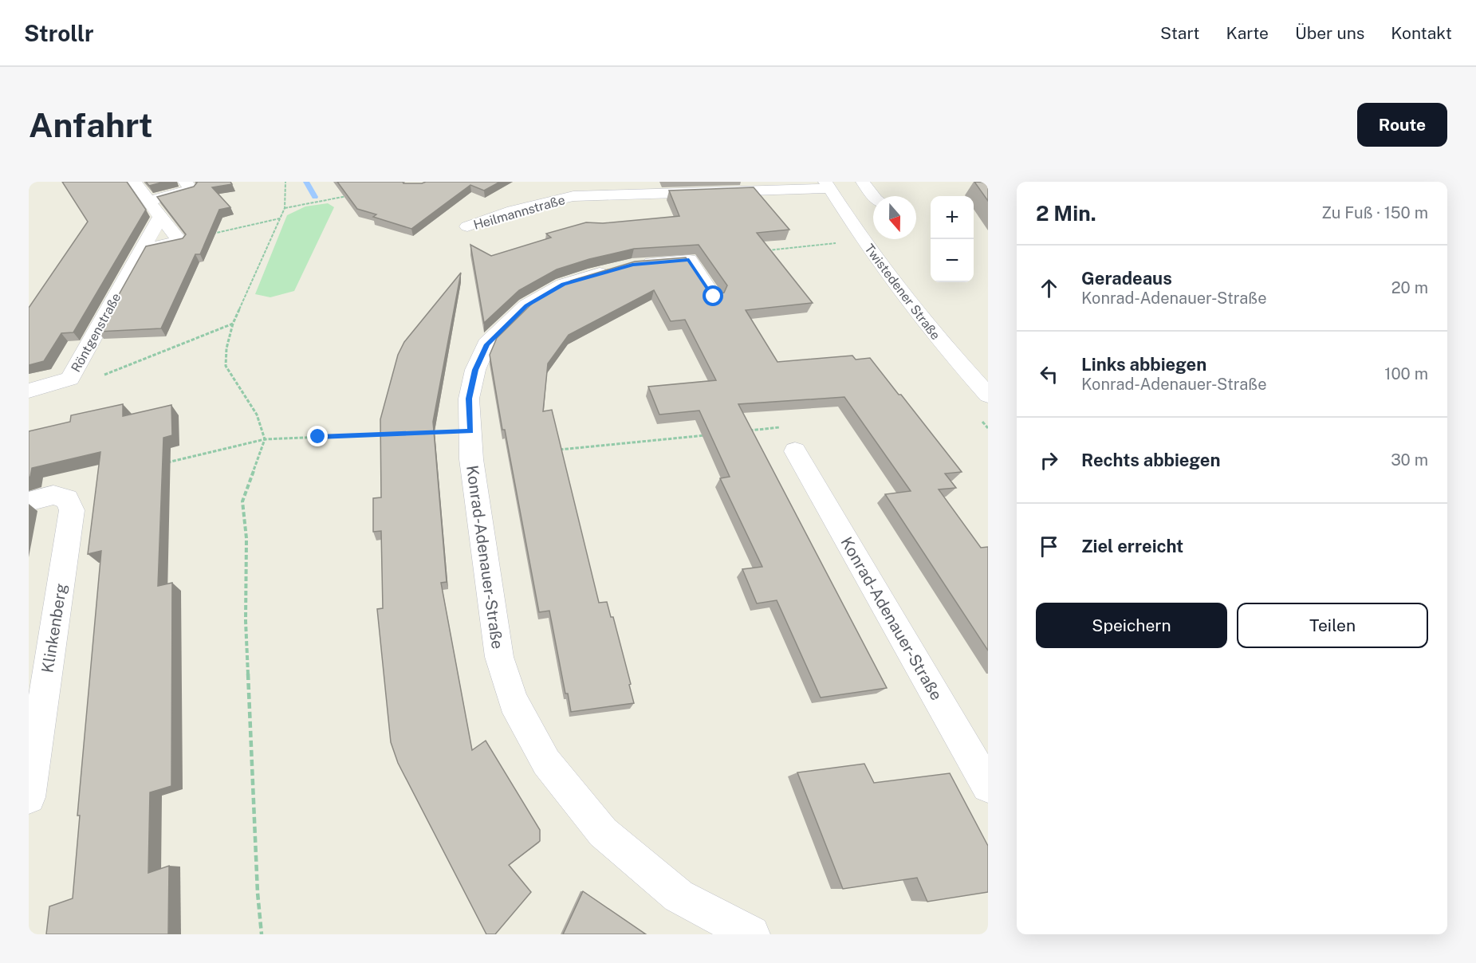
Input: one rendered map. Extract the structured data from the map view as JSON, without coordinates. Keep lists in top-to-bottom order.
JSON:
{
  "streets": {
    "street": [
      "Heilmannstraße",
      "Twistedener Straße",
      "Röntgenstraße",
      "Konrad-Adenauer-Straße",
      "Klinkenberg"
    ]
  },
  "crossings": [
    ["Heilmannstraße", "Twistedener Straße"]
  ],
  "north": "bottom",
  "page": {
    "header": "Strollr",
    "nav": [
      "Start",
      "Karte",
      "Über uns",
      "Kontakt"
    ],
    "buttons": [
      "Route",
      ["Speichern", "Teilen"]
    ],
    "title": "Anfahrt",
    "heading": ["2 Min.", "Zu Fuß · 150 m"],
    "map_buttons": ["+", "−"],
    "list": [
      ["Geradeaus", "Konrad-Adenauer-Straße", "20 m"],
      ["Links abbiegen", "Konrad-Adenauer-Straße", "100 m"],
      ["Rechts abbiegen", "30 m"],
      "Ziel erreicht"
    ]
  }
}
